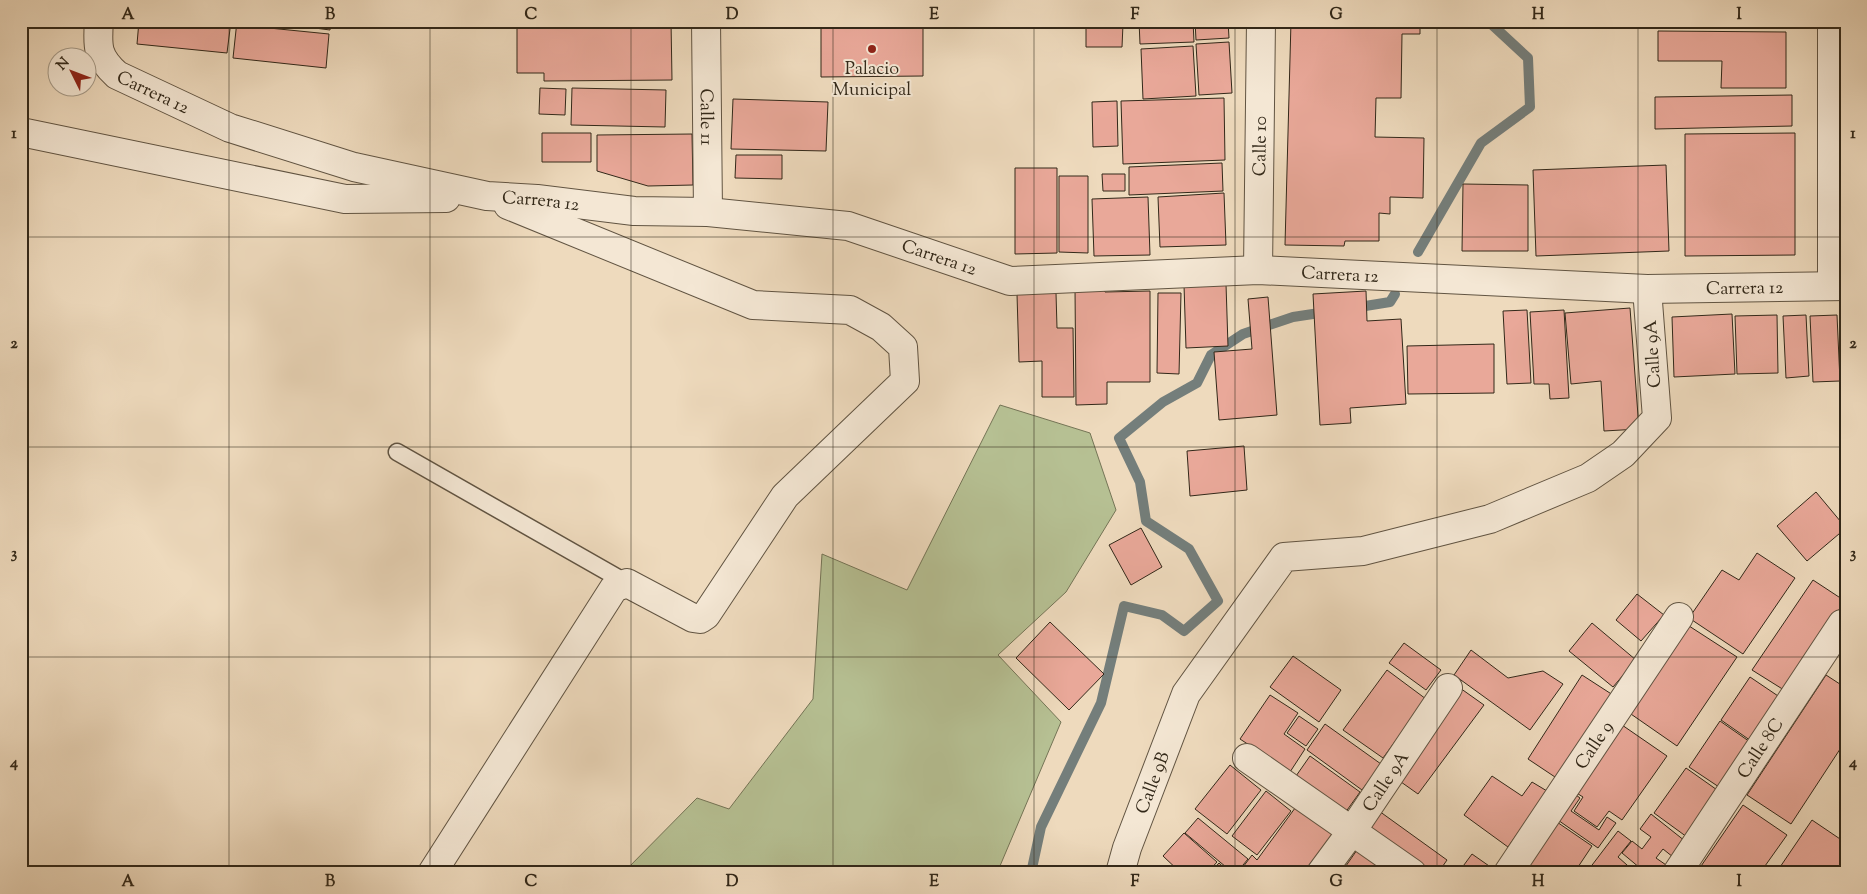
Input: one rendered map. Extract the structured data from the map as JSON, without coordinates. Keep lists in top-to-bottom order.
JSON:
{
  "streets": {
    "street": [
      "Carrera 12",
      "Calle 11",
      "Calle 10",
      "Calle 9A",
      "Calle 9",
      "Calle 8C",
      "Calle 9B"
    ]
  },
  "crossings": [
    ["Carrera 12", "Calle 11"],
    ["Carrera 12", "Calle 10"],
    ["Carrera 12", "Calle 9A"],
    ["Calle 9A", "Calle 9B"]
  ],
  "places": ["Palacio Municipal"],
  "north": "top left",
  "grid": {
    "columns": [
      "A",
      "B",
      "C",
      "D",
      "E",
      "F",
      "G",
      "H",
      "I"
    ],
    "rows": [
      "1",
      "2",
      "3",
      "4"
    ]
  }
}
